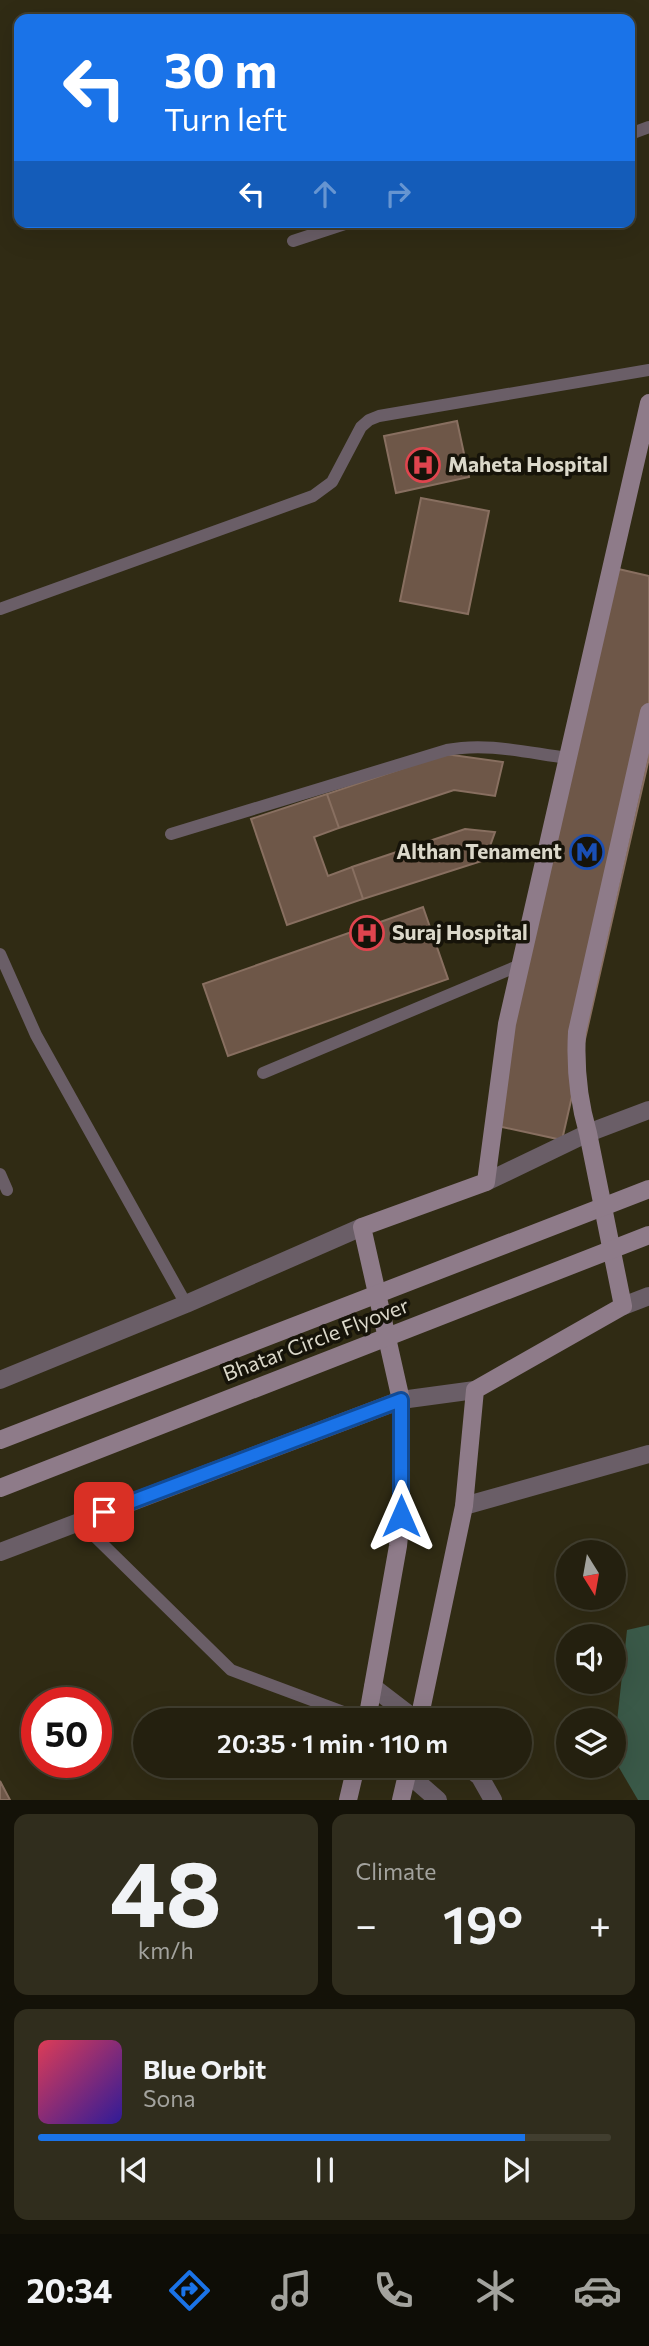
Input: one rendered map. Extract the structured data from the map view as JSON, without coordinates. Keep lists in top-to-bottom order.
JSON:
{
  "streets": {
    "main road": ["Bhatar Circle Flyover"]
  },
  "places": {
    "hospital": ["Maheta Hospital", "Suraj Hospital"],
    "metro station": ["Althan Tenament"]
  },
  "north": "bottom",
  "page": {
    "turn": ["30 m", "Turn left"],
    "limit": "50",
    "trip": "20:35 · 1 min · 110 m",
    "tile": [
      ["48", "km/h"],
      "Climate"
    ],
    "heat": ["−", "19°", "+"],
    "song": ["Blue Orbit", "Sona"],
    "tabs": "20:34"
  }
}
